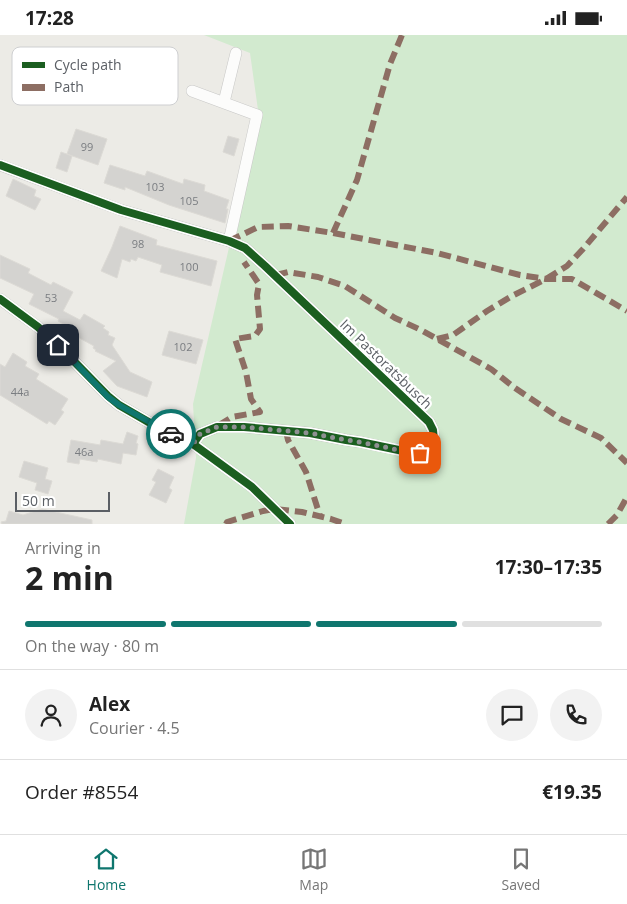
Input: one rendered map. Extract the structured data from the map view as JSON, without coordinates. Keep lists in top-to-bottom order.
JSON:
{
  "streets": {
    "street": ["Im Pastoratsbusch"]
  },
  "house_numbers": [
    "99",
    "103",
    "105",
    "98",
    "100",
    "53",
    "102",
    "44a",
    "46a"
  ],
  "legend": ["Cycle path", "Path"],
  "scale_bar": "50 m",
  "page": {
    "status": "17:28",
    "scale": "50 m",
    "heading": ["2 min", "Arriving in", "17:30–17:35"],
    "panel": [
      "Alex",
      "Courier · 4.5",
      "Order #8554",
      "€19.35"
    ],
    "bar": "On the way · 80 m",
    "tabs": ["Home", "Map", "Saved"]
  }
}
